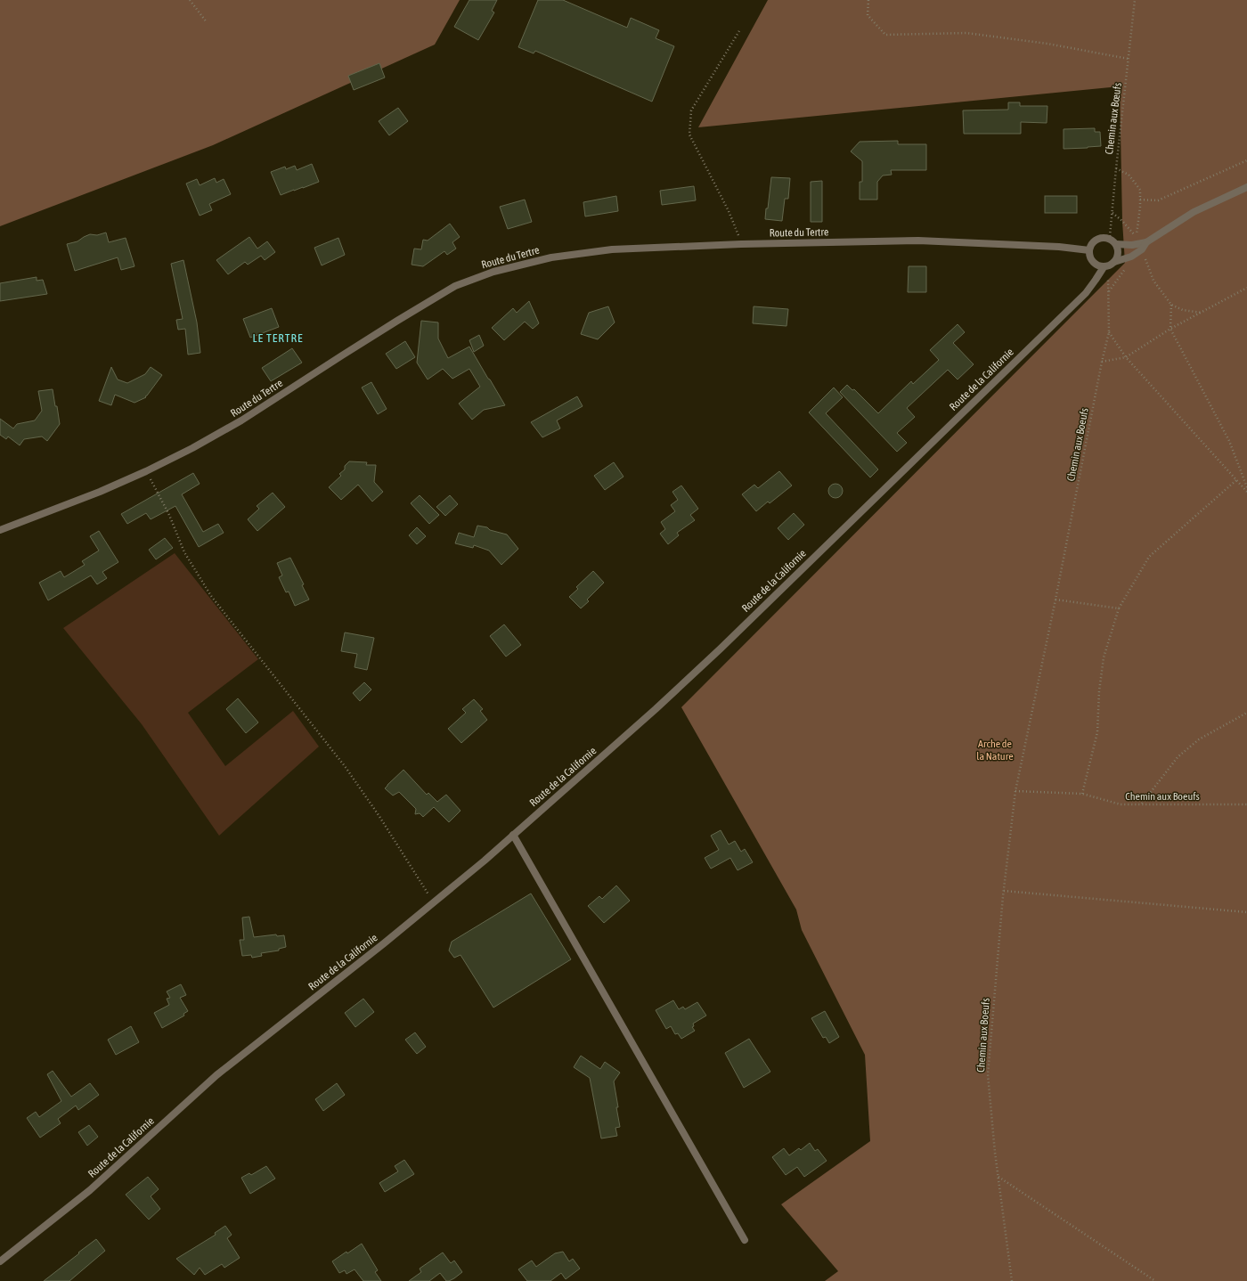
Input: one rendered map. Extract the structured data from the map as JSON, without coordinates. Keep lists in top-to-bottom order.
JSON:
{
  "streets": {
    "street": ["Route du Tertre", "Route de la Californie"],
    "path": ["Chemin aux Bœufs", "Chemin aux Boeufs"]
  },
  "crossings": [
    ["Chemin aux Bœufs", "Route du Tertre"],
    ["Chemin aux Bœufs", "Route de la Californie"],
    ["Route du Tertre", "Route de la Californie"]
  ],
  "districts": ["LE TERTRE"],
  "parks": ["Arche de la Nature"]
}
